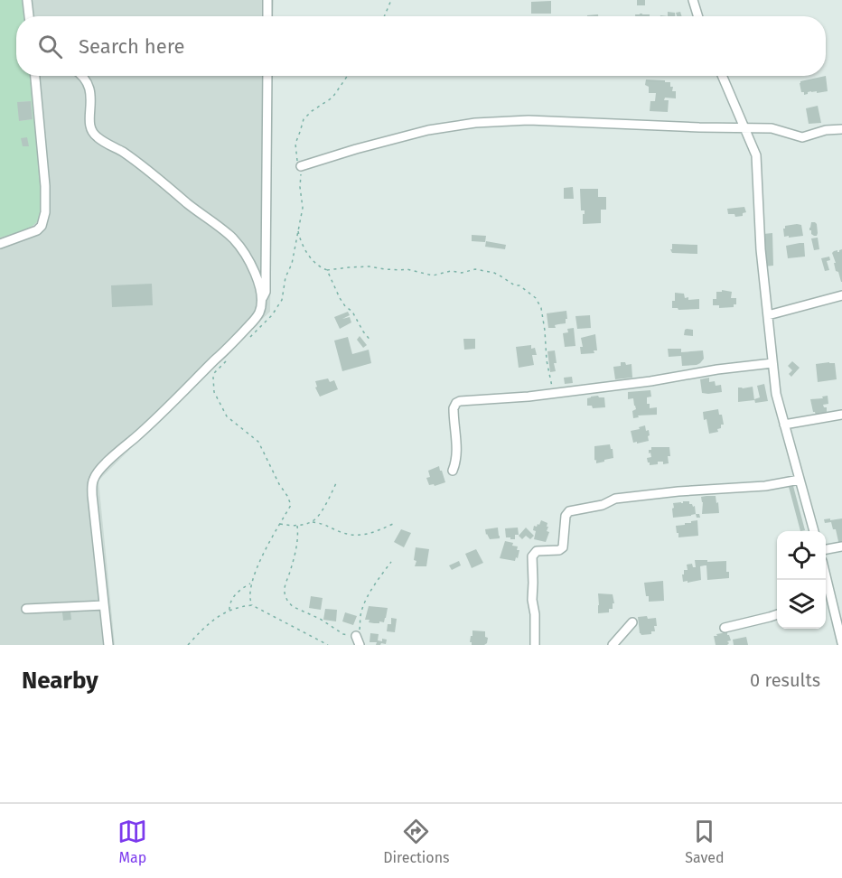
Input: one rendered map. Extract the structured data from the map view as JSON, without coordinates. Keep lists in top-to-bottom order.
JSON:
{
  "page": {
    "search": "Search here",
    "heading": ["Nearby", "0 results"],
    "nav": ["Map", "Directions", "Saved"]
  }
}
